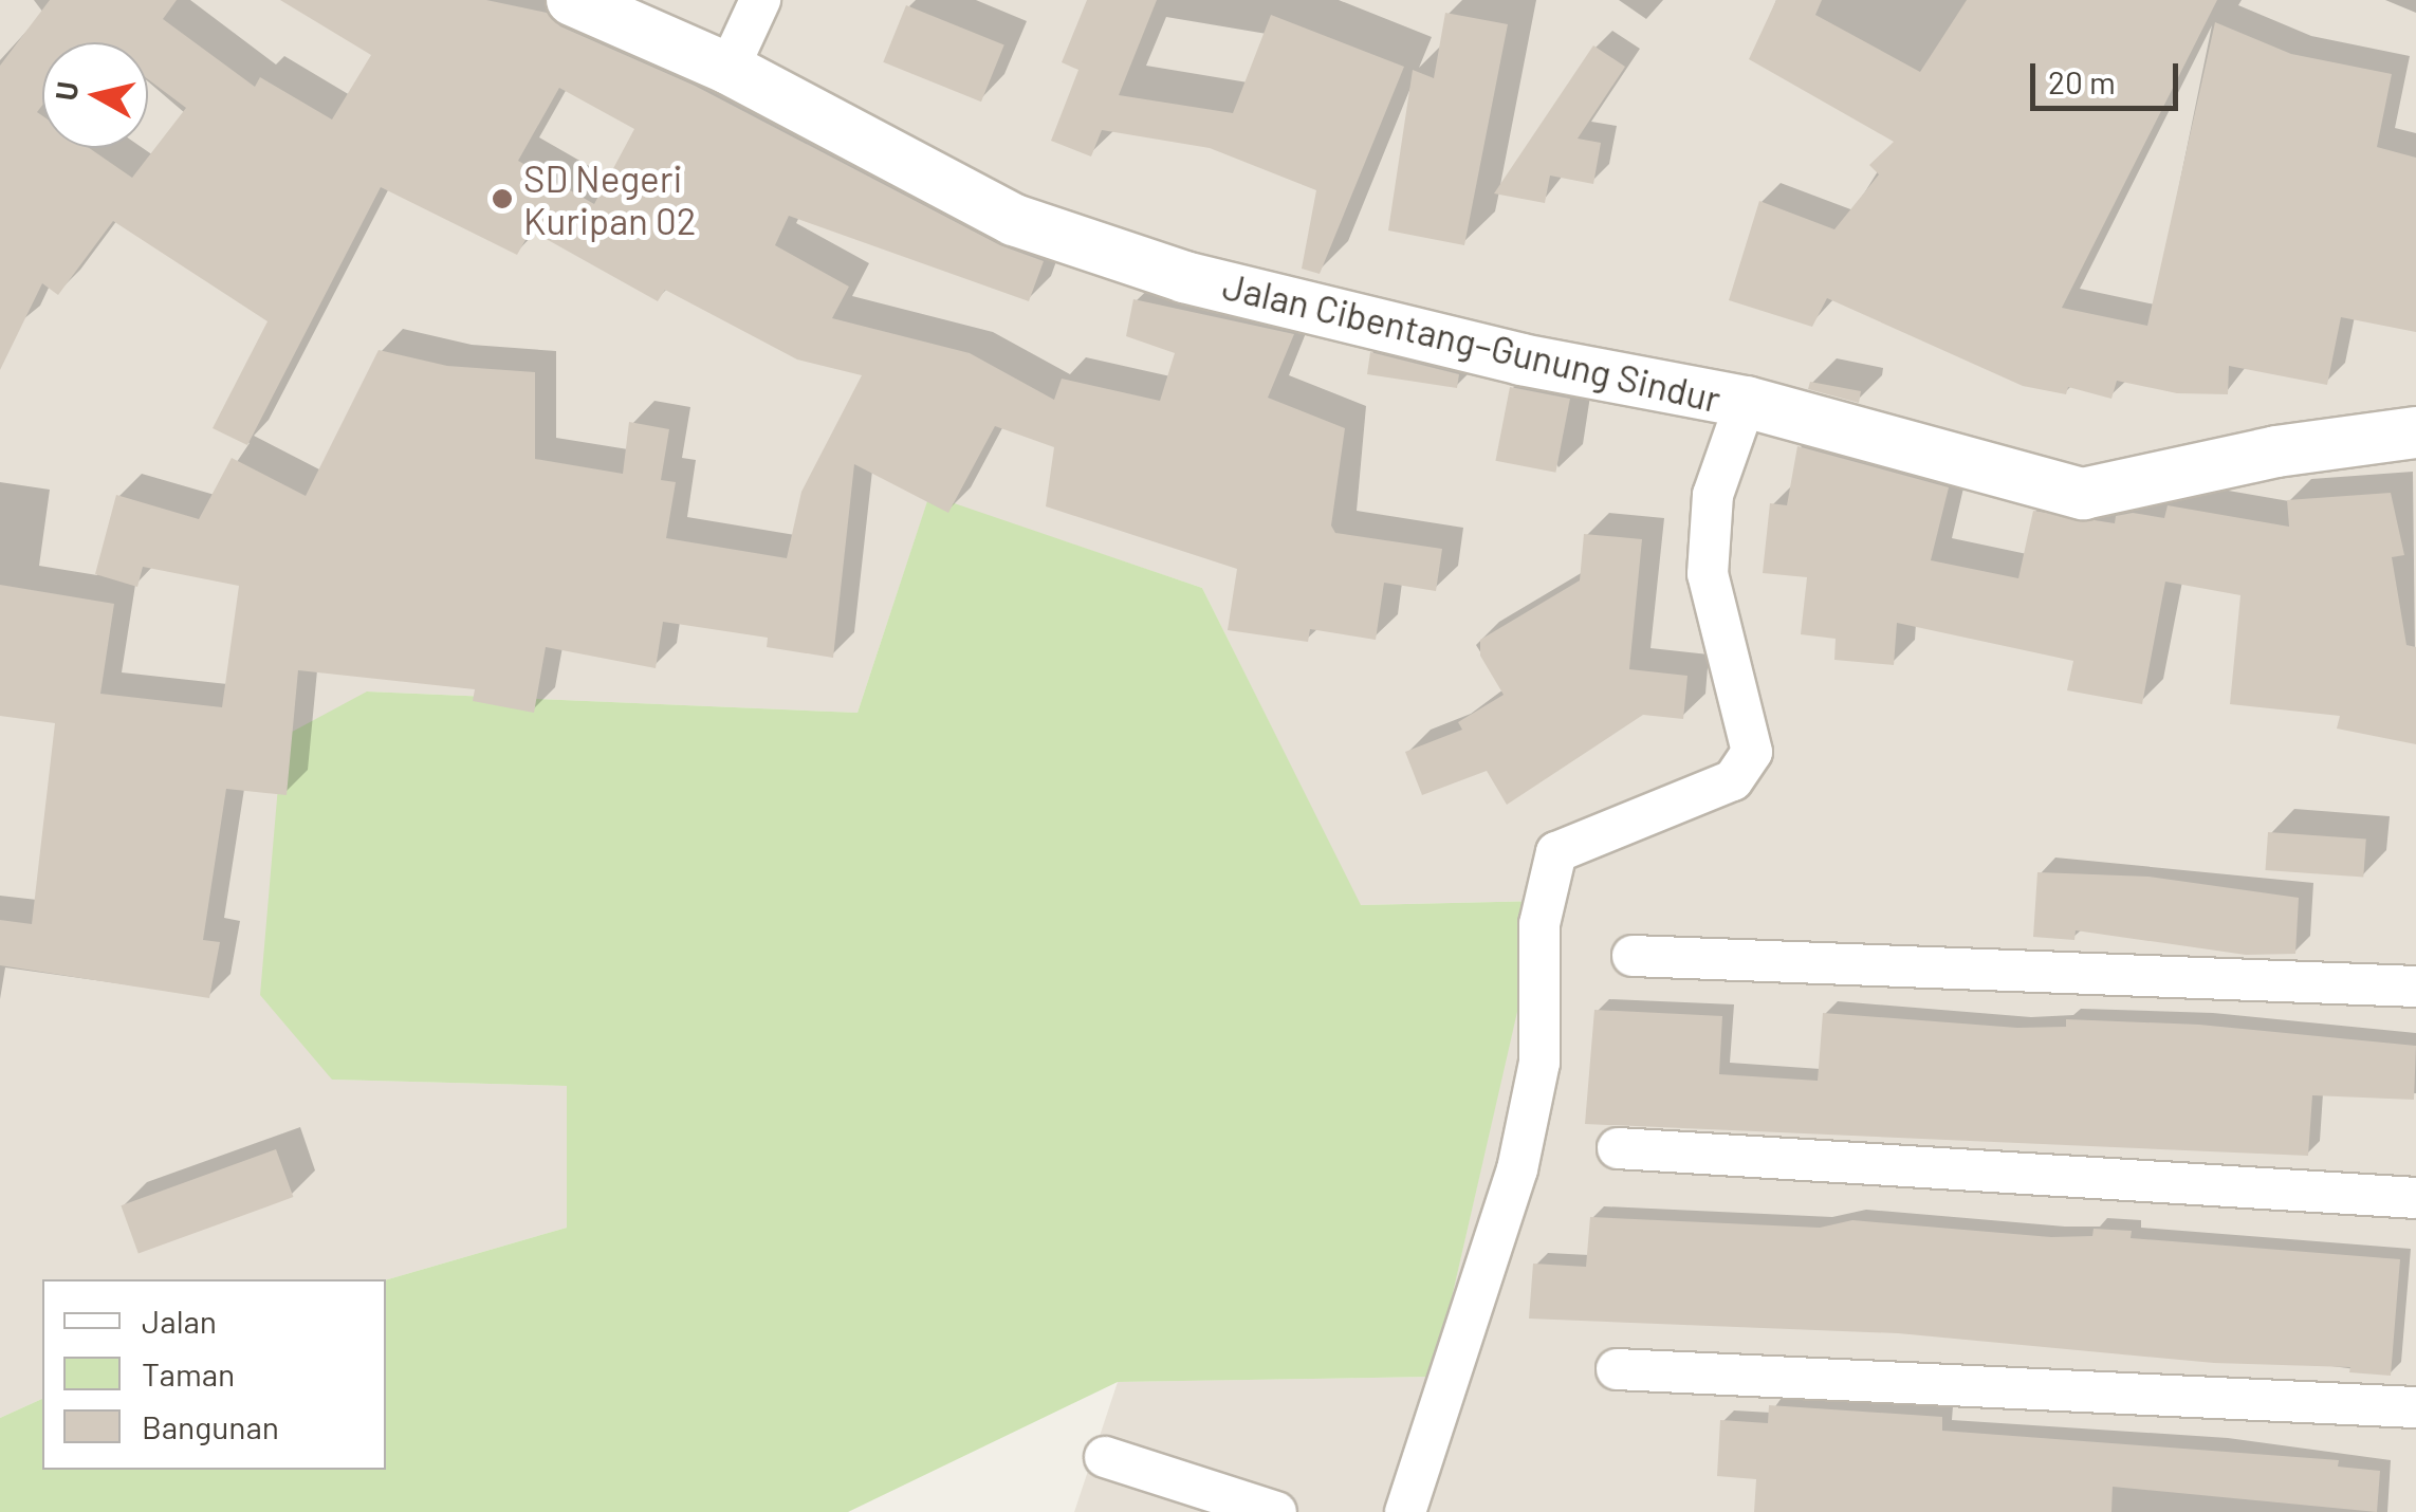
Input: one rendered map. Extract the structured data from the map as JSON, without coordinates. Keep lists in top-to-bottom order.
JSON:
{
  "streets": {
    "street": ["Jalan Cibentang–Gunung Sindur"]
  },
  "places": ["SD Negeri Kuripan 02"],
  "legend": ["Jalan", "Taman", "Bangunan"],
  "scale_bar": "20 m",
  "north": "left"
}
